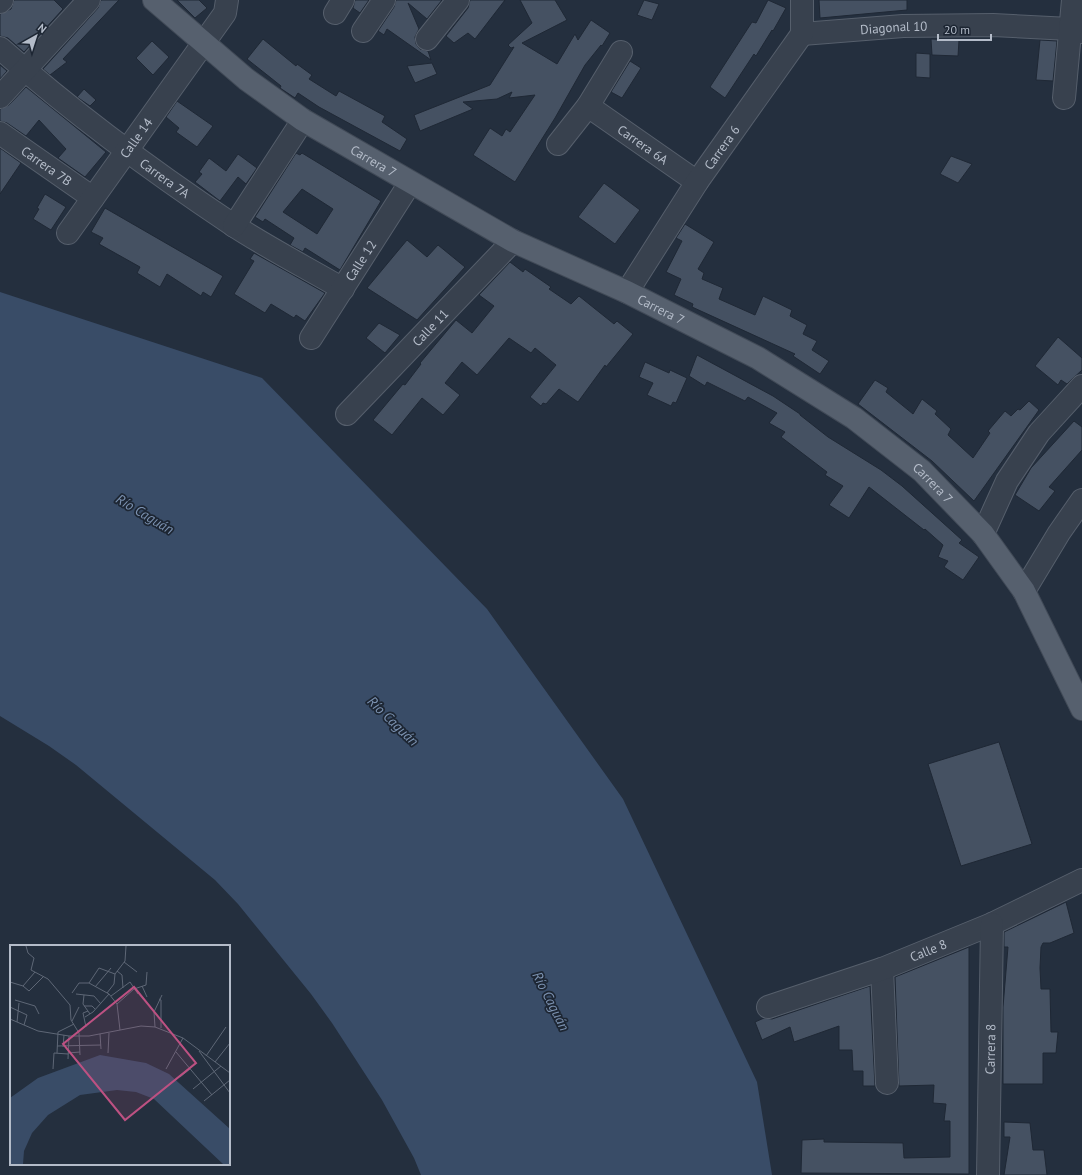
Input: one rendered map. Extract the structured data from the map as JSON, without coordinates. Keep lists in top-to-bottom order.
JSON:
{
  "streets": {
    "main road": ["Carrera 7"],
    "street": [
      "Diagonal 10",
      "Calle 14",
      "Carrera 6A",
      "Carrera 6",
      "Carrera 7B",
      "Carrera 7A",
      "Calle 12",
      "Calle 11",
      "Calle 8",
      "Carrera 8"
    ]
  },
  "crossings": [
    ["Diagonal 10", "Carrera 6"],
    ["Calle 14", "Carrera 7"],
    ["Calle 14", "Carrera 7B"],
    ["Calle 14", "Carrera 7A"],
    ["Carrera 6A", "Carrera 6"],
    ["Carrera 6", "Carrera 7"],
    ["Carrera 7", "Calle 12"],
    ["Carrera 7", "Calle 11"],
    ["Carrera 7A", "Calle 12"],
    ["Calle 8", "Carrera 8"]
  ],
  "water": ["Río Caguán"],
  "scale_bar": "20 m",
  "north": "top right"
}
